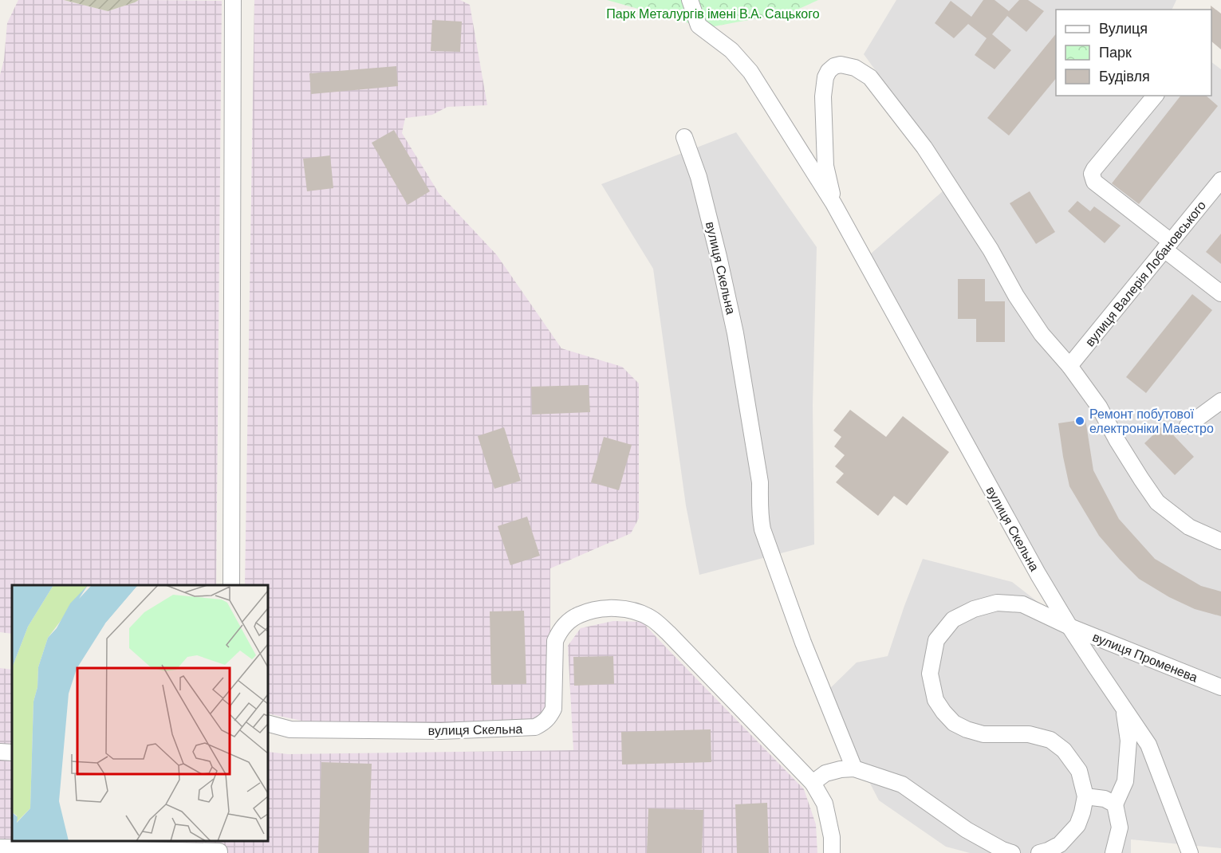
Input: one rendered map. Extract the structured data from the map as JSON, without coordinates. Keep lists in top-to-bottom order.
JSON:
{
  "streets": {
    "street": ["вулиця Скельна", "вулиця Валерія Лобановського", "вулиця Променева"]
  },
  "crossings": [
    ["вулиця Скельна", "вулиця Променева"]
  ],
  "parks": ["Парк Металургів імені В.А. Сацького"],
  "places": ["Ремонт побутової електроніки Маестро"],
  "legend": ["Вулиця", "Парк", "Будівля"]
}
